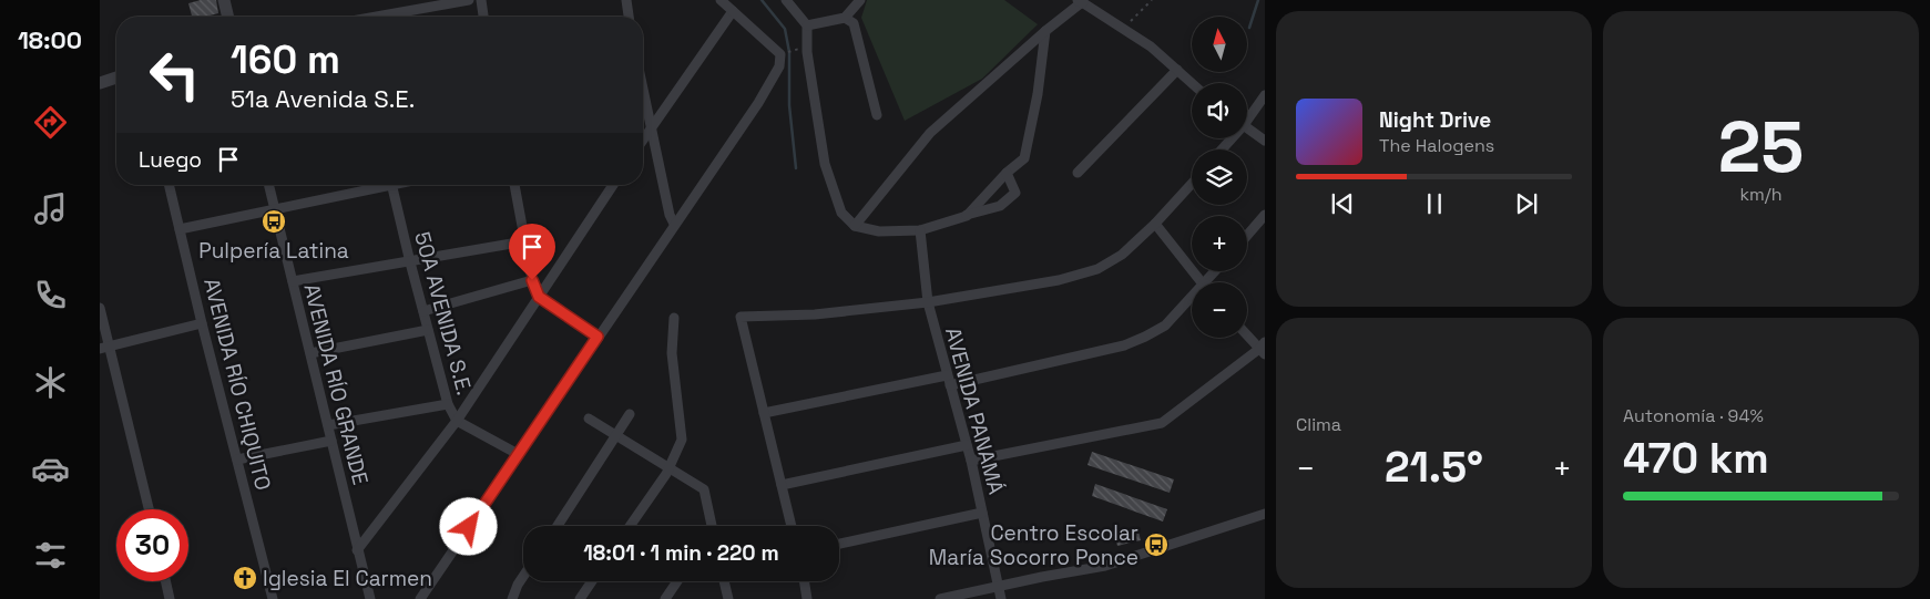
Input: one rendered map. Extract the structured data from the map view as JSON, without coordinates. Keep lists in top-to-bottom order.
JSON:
{
  "streets": {
    "street": [
      "50A AVENIDA S.E.",
      "AVENIDA RÍO CHIQUITO",
      "AVENIDA RÍO GRANDE",
      "AVENIDA PANAMÁ"
    ]
  },
  "places": {
    "bus stop": ["Pulpería Latina", "Centro Escolar María Socorro Ponce"],
    "church": ["Iglesia El Carmen"]
  },
  "north": "top",
  "page": {
    "tabs": "18:00",
    "tile": [
      ["25", "km/h"],
      "Clima",
      ["Autonomía · 94%", "470 km"]
    ],
    "map_buttons": ["+", "−"],
    "turn": ["160 m", "51a Avenida S.E."],
    "song": ["Night Drive", "The Halogens"],
    "then": "Luego",
    "heat": ["−", "21.5°", "+"],
    "limit": "30",
    "trip": "18:01 · 1 min · 220 m"
  }
}
